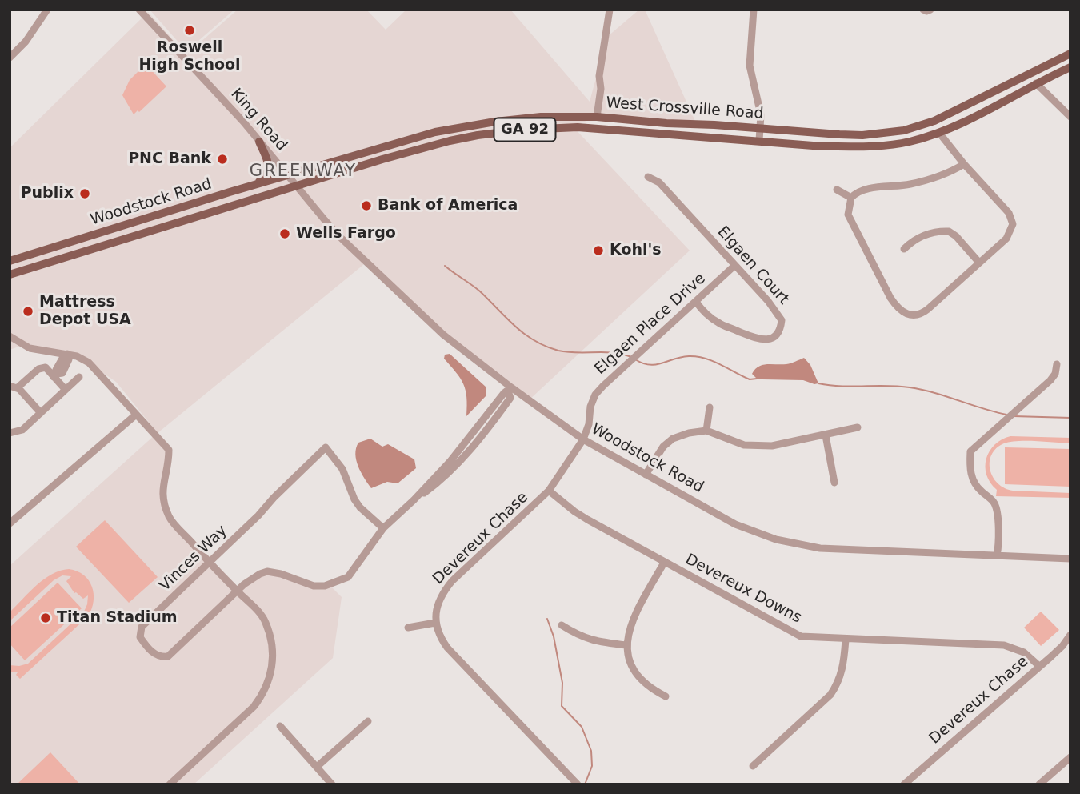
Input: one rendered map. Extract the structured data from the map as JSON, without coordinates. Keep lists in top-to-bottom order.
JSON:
{
  "streets": {
    "main road": ["West Crossville Road", "GA 92", "Woodstock Road"],
    "street": [
      "King Road",
      "Elgaen Court",
      "Elgaen Place Drive",
      "Devereux Chase",
      "Vinces Way",
      "Devereux Downs"
    ]
  },
  "crossings": [
    ["West Crossville Road", "King Road"],
    ["West Crossville Road", "Woodstock Road"],
    ["King Road", "Woodstock Road"],
    ["Woodstock Road", "Elgaen Place Drive"],
    ["Woodstock Road", "Devereux Chase"],
    ["Woodstock Road", "Vinces Way"],
    ["Elgaen Court", "Elgaen Place Drive"],
    ["Elgaen Place Drive", "Devereux Chase"],
    ["Devereux Chase", "Devereux Downs"]
  ],
  "districts": ["GREENWAY"],
  "places": [
    "Roswell High School",
    "PNC Bank",
    "Publix",
    "Bank of America",
    "Wells Fargo",
    "Kohl's",
    "Mattress Depot USA",
    "Titan Stadium"
  ]
}
